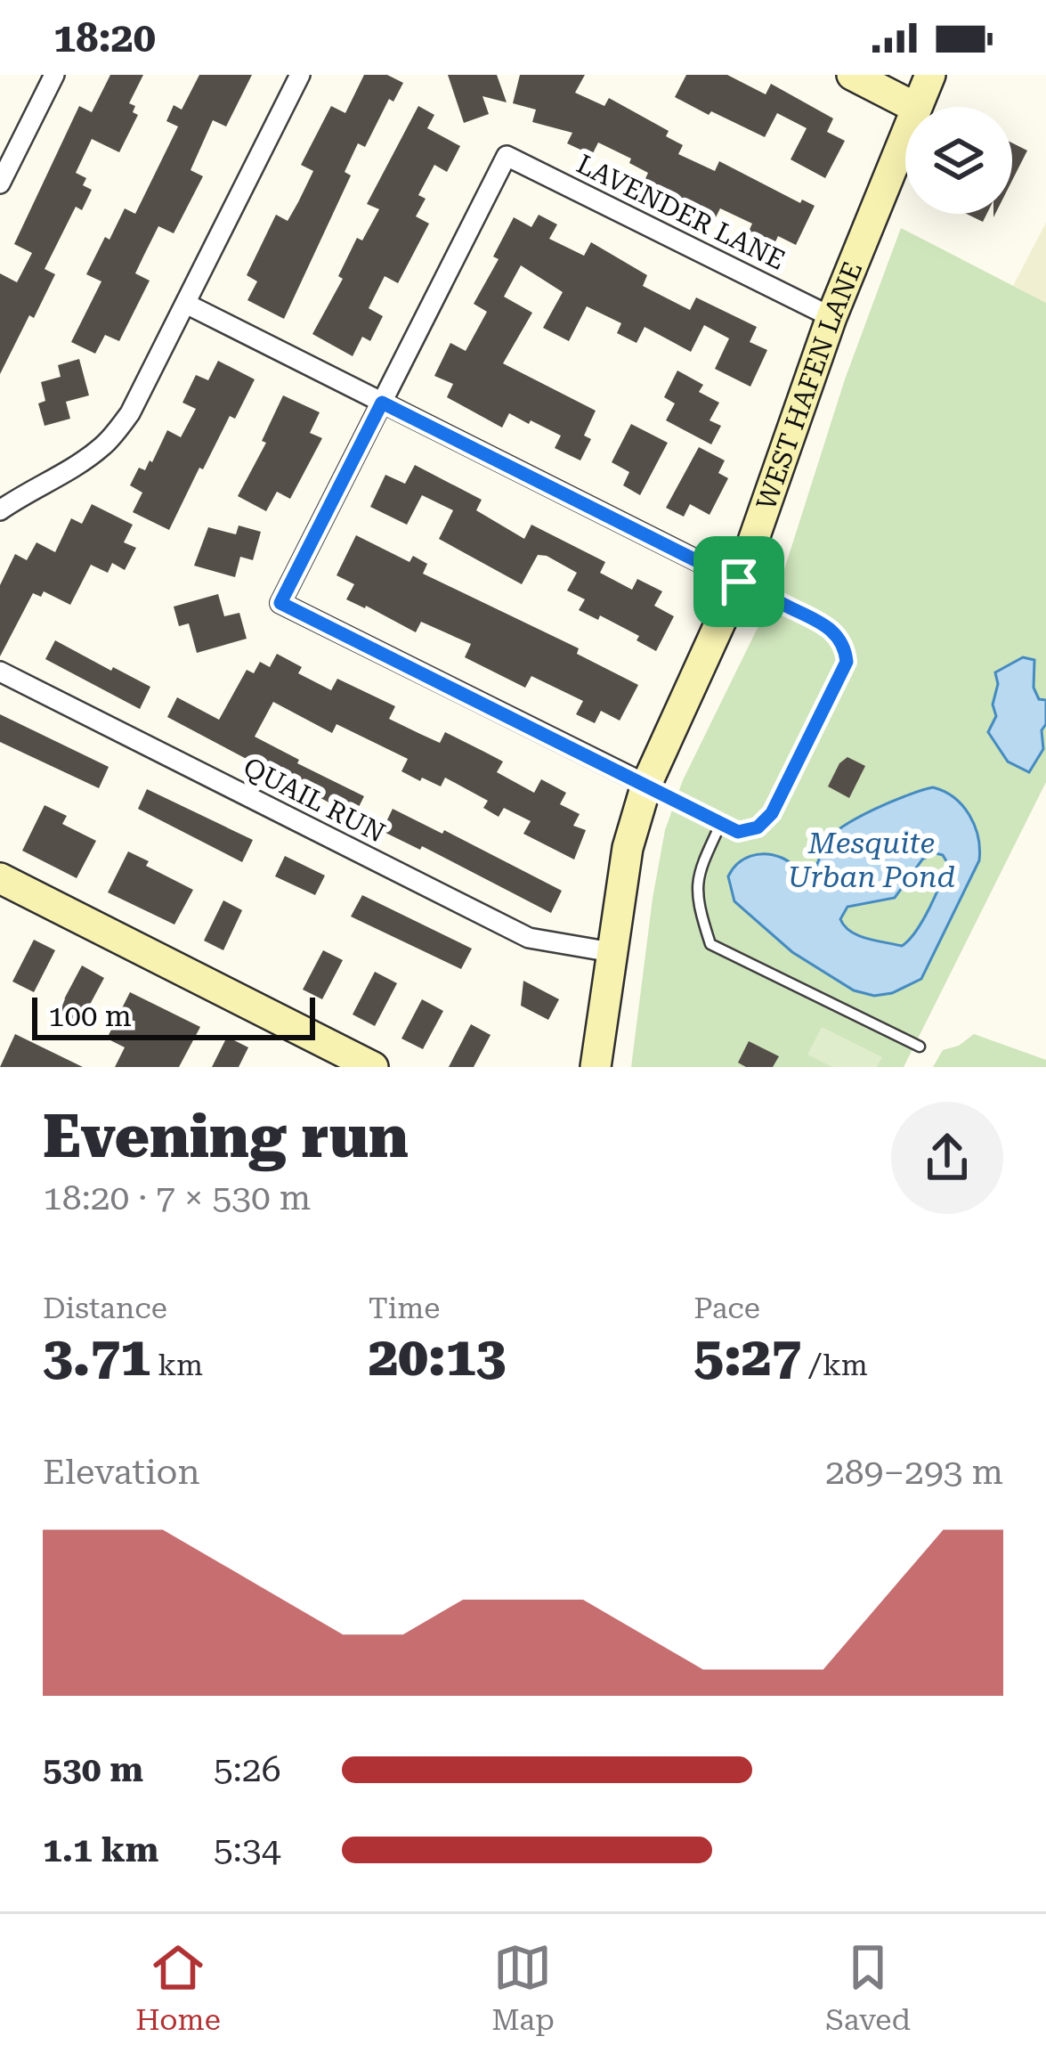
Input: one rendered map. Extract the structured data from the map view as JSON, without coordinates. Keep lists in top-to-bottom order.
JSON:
{
  "streets": {
    "main road": ["WEST HAFEN LANE"],
    "street": ["LAVENDER LANE", "QUAIL RUN"]
  },
  "crossings": [
    ["LAVENDER LANE", "WEST HAFEN LANE"],
    ["WEST HAFEN LANE", "QUAIL RUN"]
  ],
  "water": ["Mesquite Urban Pond"],
  "scale_bar": "100 m",
  "page": {
    "status": "18:20",
    "scale": "100 m",
    "heading": ["Evening run", "18:20 · 7 × 530 m"],
    "stats": [
      ["Distance", "3.71 km"],
      ["Time", "20:13"],
      ["Pace", "5:27 /km"]
    ],
    "chart": ["Elevation", "289–293 m"],
    "list": [
      {
        "name": "530 m",
        "note": "5:26"
      },
      {
        "name": "1.1 km",
        "note": "5:34"
      }
    ],
    "tabs": ["Home", "Map", "Saved"]
  }
}
